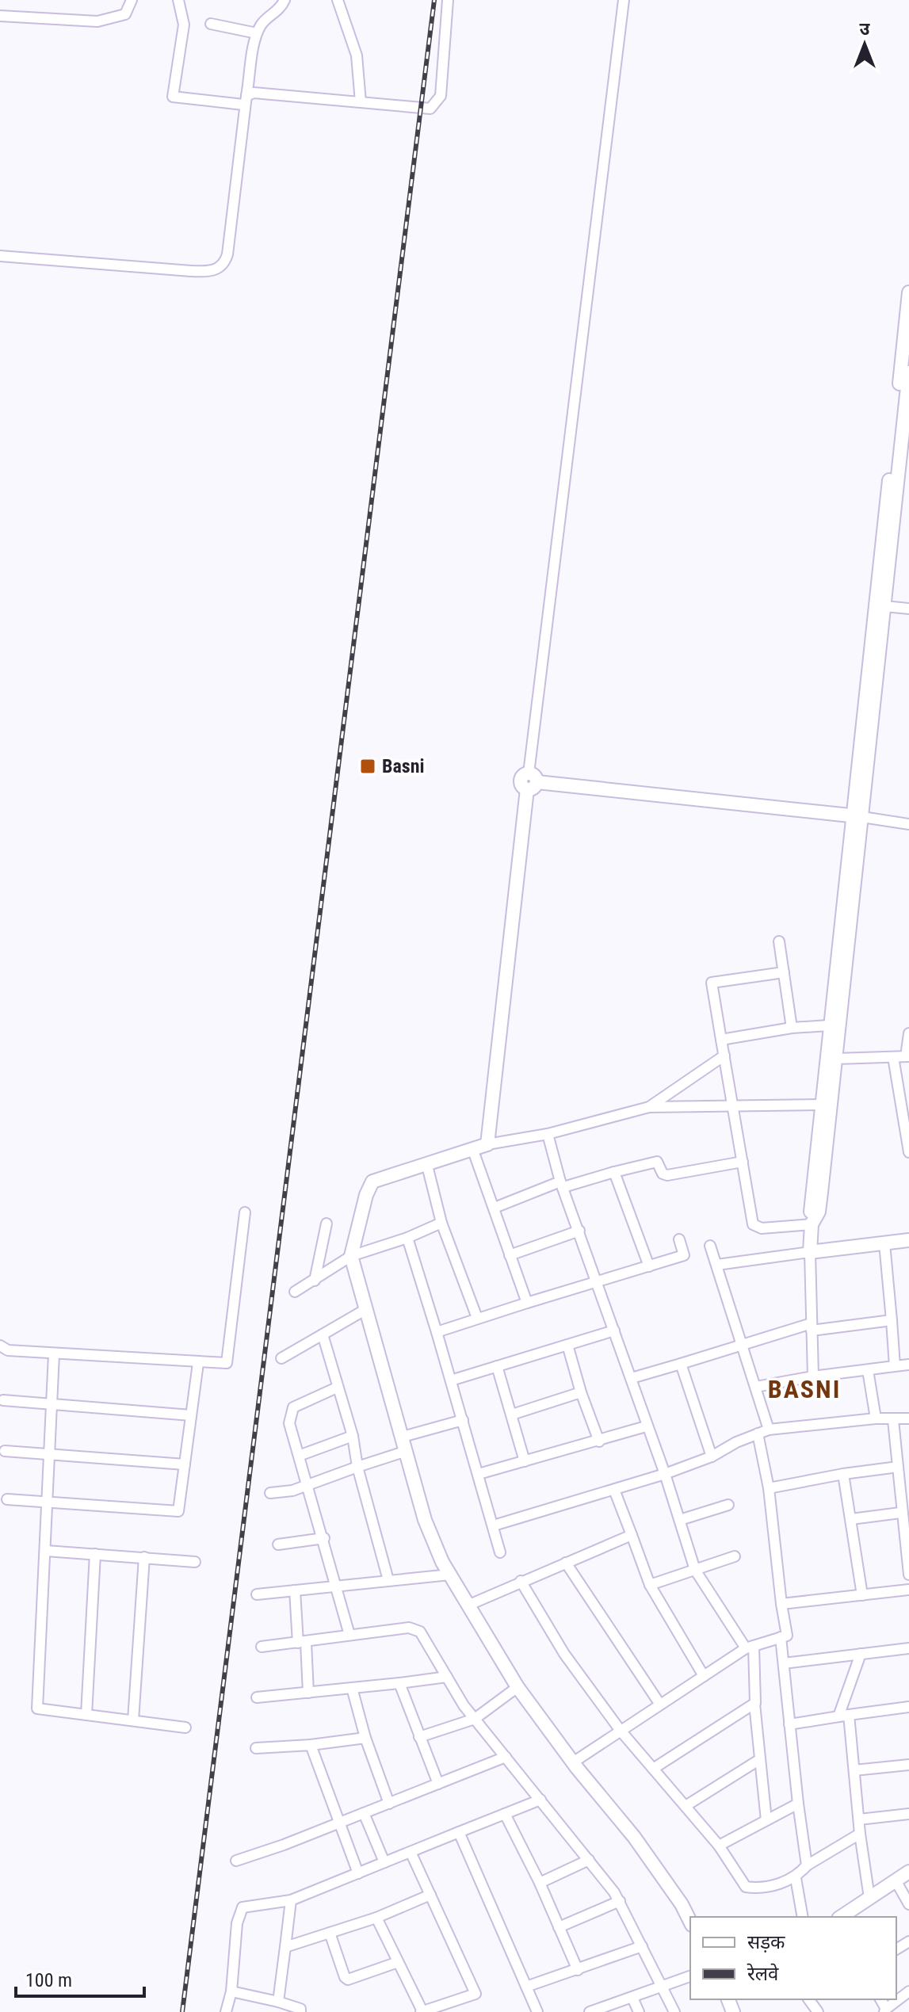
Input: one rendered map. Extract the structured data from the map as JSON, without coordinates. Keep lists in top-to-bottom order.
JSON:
{
  "districts": ["BASNI"],
  "places": {
    "transit": ["Basni"]
  },
  "legend": ["सड़क", "रेलवे"],
  "scale_bar": "100 m",
  "north": "top"
}
